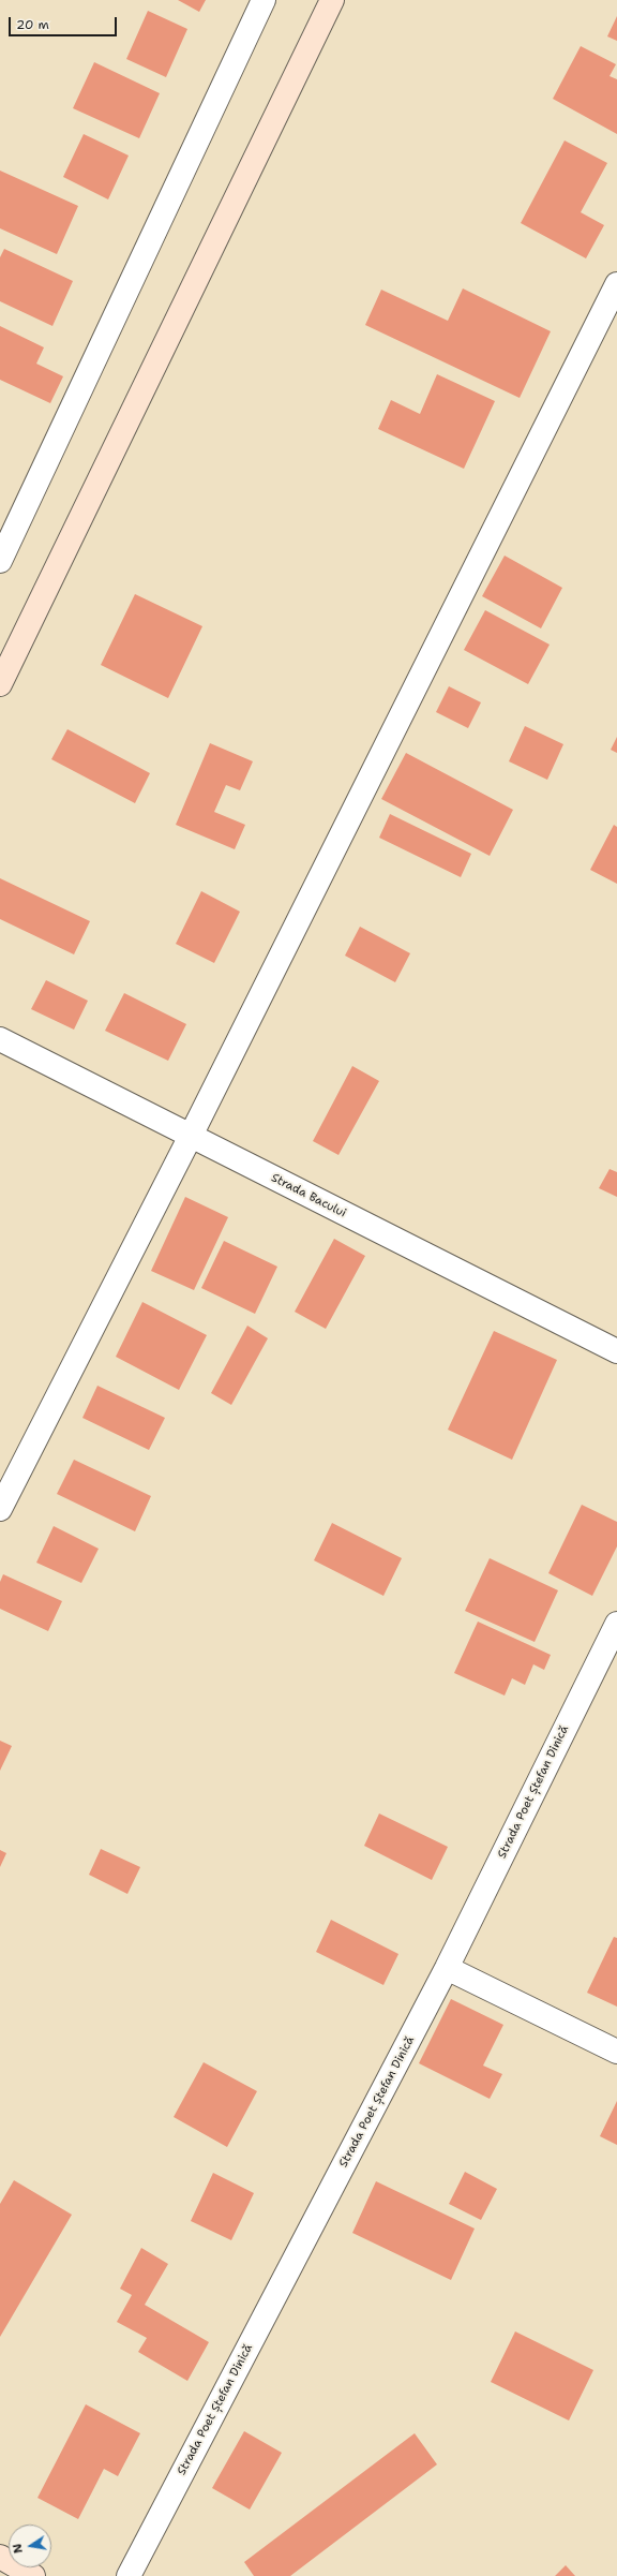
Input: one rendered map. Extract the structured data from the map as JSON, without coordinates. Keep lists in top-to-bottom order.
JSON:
{
  "streets": {
    "street": ["Strada Bacului", "Strada Poet Ștefan Dinică"]
  },
  "scale_bar": "20 m",
  "north": "left"
}
